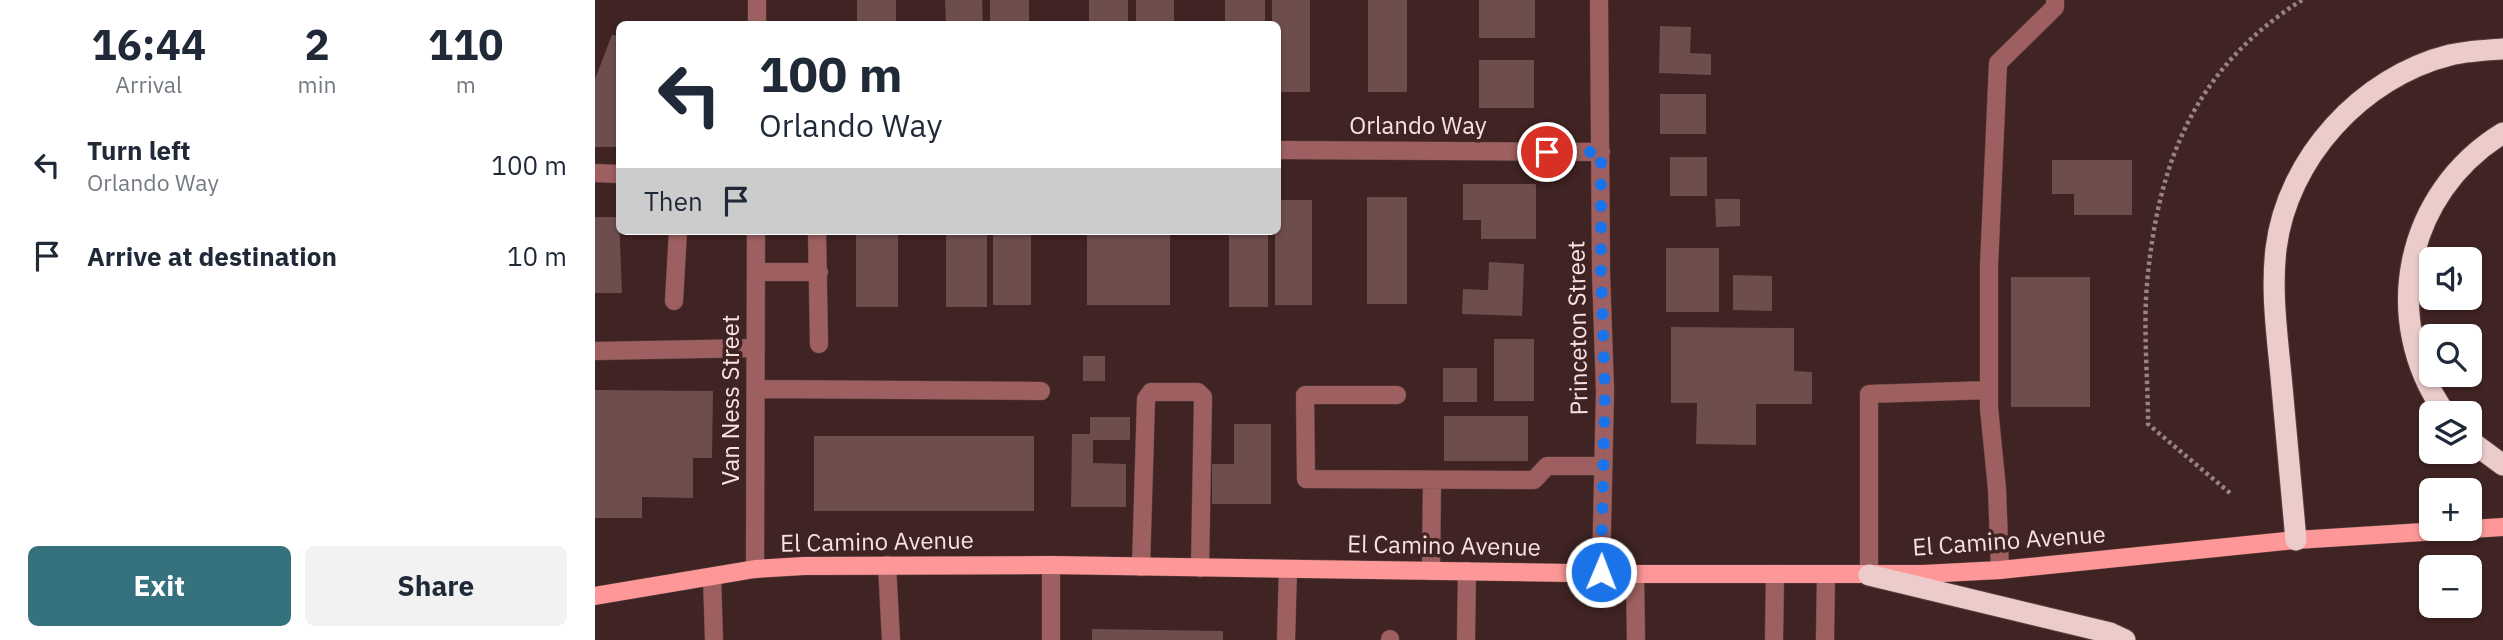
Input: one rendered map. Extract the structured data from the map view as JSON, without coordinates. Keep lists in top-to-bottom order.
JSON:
{
  "streets": {
    "main road": ["El Camino Avenue"],
    "street": ["Orlando Way", "Princeton Street", "Van Ness Street"]
  },
  "crossings": [
    ["Orlando Way", "Princeton Street"],
    ["Princeton Street", "El Camino Avenue"],
    ["Van Ness Street", "El Camino Avenue"]
  ],
  "page": {
    "eta": [
      "16:44",
      "Arrival",
      "2",
      "min",
      "110",
      "m"
    ],
    "turn": ["100 m", "Orlando Way"],
    "list": [
      {
        "name": "Turn left",
        "note": "Orlando Way",
        "value": "100 m"
      },
      {
        "name": "Arrive at destination",
        "value": "10 m"
      }
    ],
    "then": "Then",
    "map_buttons": ["+", "−"],
    "buttons": ["Exit", "Share"]
  }
}
